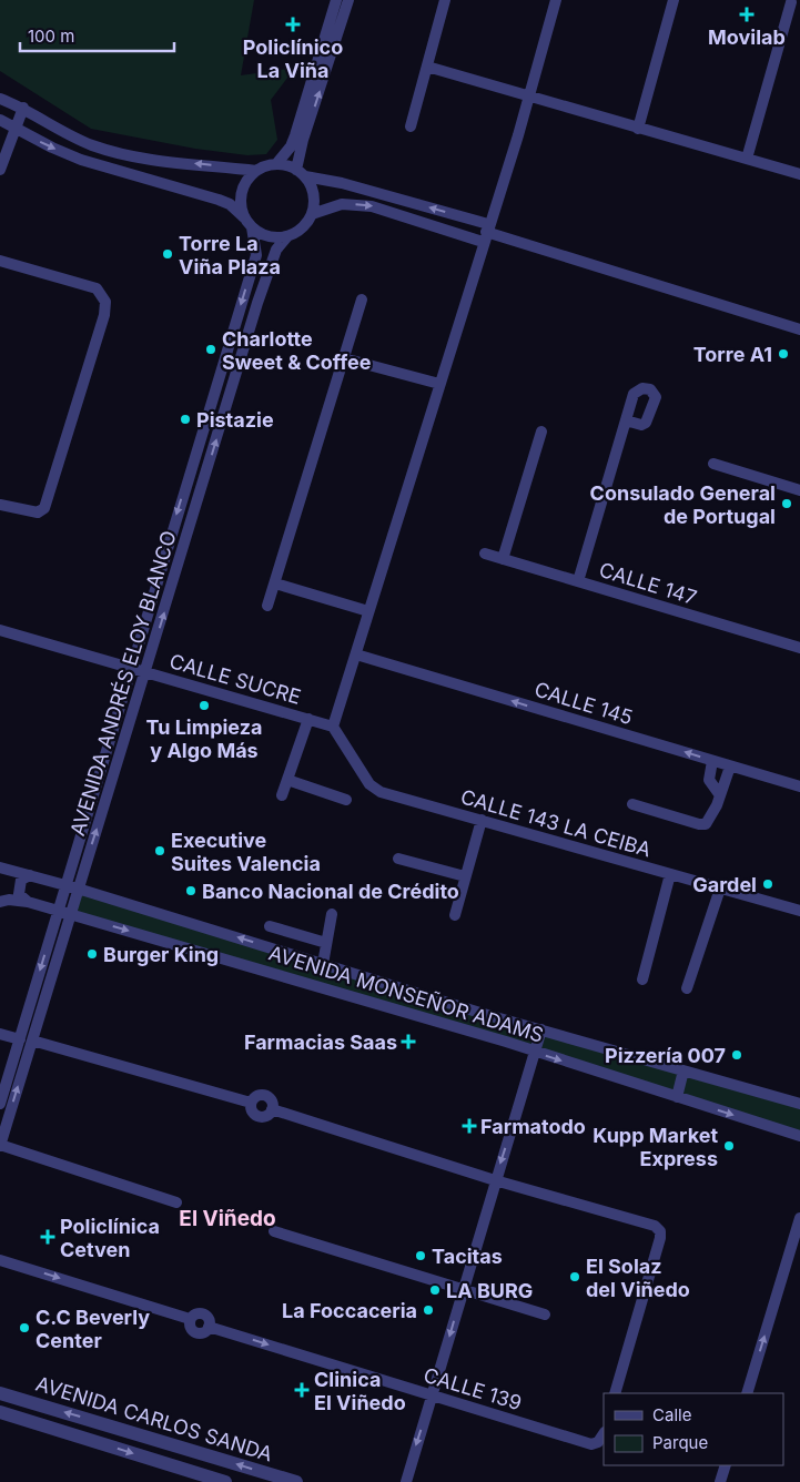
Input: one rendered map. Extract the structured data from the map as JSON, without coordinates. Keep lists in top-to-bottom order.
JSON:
{
  "streets": {
    "street": [
      "CALLE 147",
      "CALLE SUCRE",
      "AVENIDA ANDRÉS ELOY BLANCO",
      "CALLE 145",
      "CALLE 143 LA CEIBA",
      "AVENIDA MONSEÑOR ADAMS",
      "CALLE 139",
      "AVENIDA CARLOS SANDA"
    ]
  },
  "crossings": [
    ["CALLE SUCRE", "AVENIDA ANDRÉS ELOY BLANCO"],
    ["CALLE SUCRE", "CALLE 143 LA CEIBA"],
    ["AVENIDA ANDRÉS ELOY BLANCO", "AVENIDA MONSEÑOR ADAMS"]
  ],
  "one_way": ["CALLE 145", "CALLE 139"],
  "districts": ["El Viñedo"],
  "places": {
    "health": [
      "Movilab",
      "Policlínico La Viña",
      "Farmacias Saas",
      "Farmatodo",
      "Policlínica Cetven",
      "Clinica El Viñedo"
    ],
    "other": [
      "Torre La Viña Plaza",
      "Charlotte Sweet & Coffee",
      "Torre A1",
      "Pistazie",
      "Consulado General de Portugal",
      "Tu Limpieza y Algo Más",
      "Executive Suites Valencia",
      "Gardel",
      "Banco Nacional de Crédito",
      "Burger King",
      "Pizzería 007",
      "Kupp Market Express",
      "Tacitas",
      "El Solaz del Viñedo",
      "LA BURG",
      "La Foccaceria",
      "C.C Beverly Center"
    ]
  },
  "legend": ["Calle", "Parque"],
  "scale_bar": "100 m"
}
